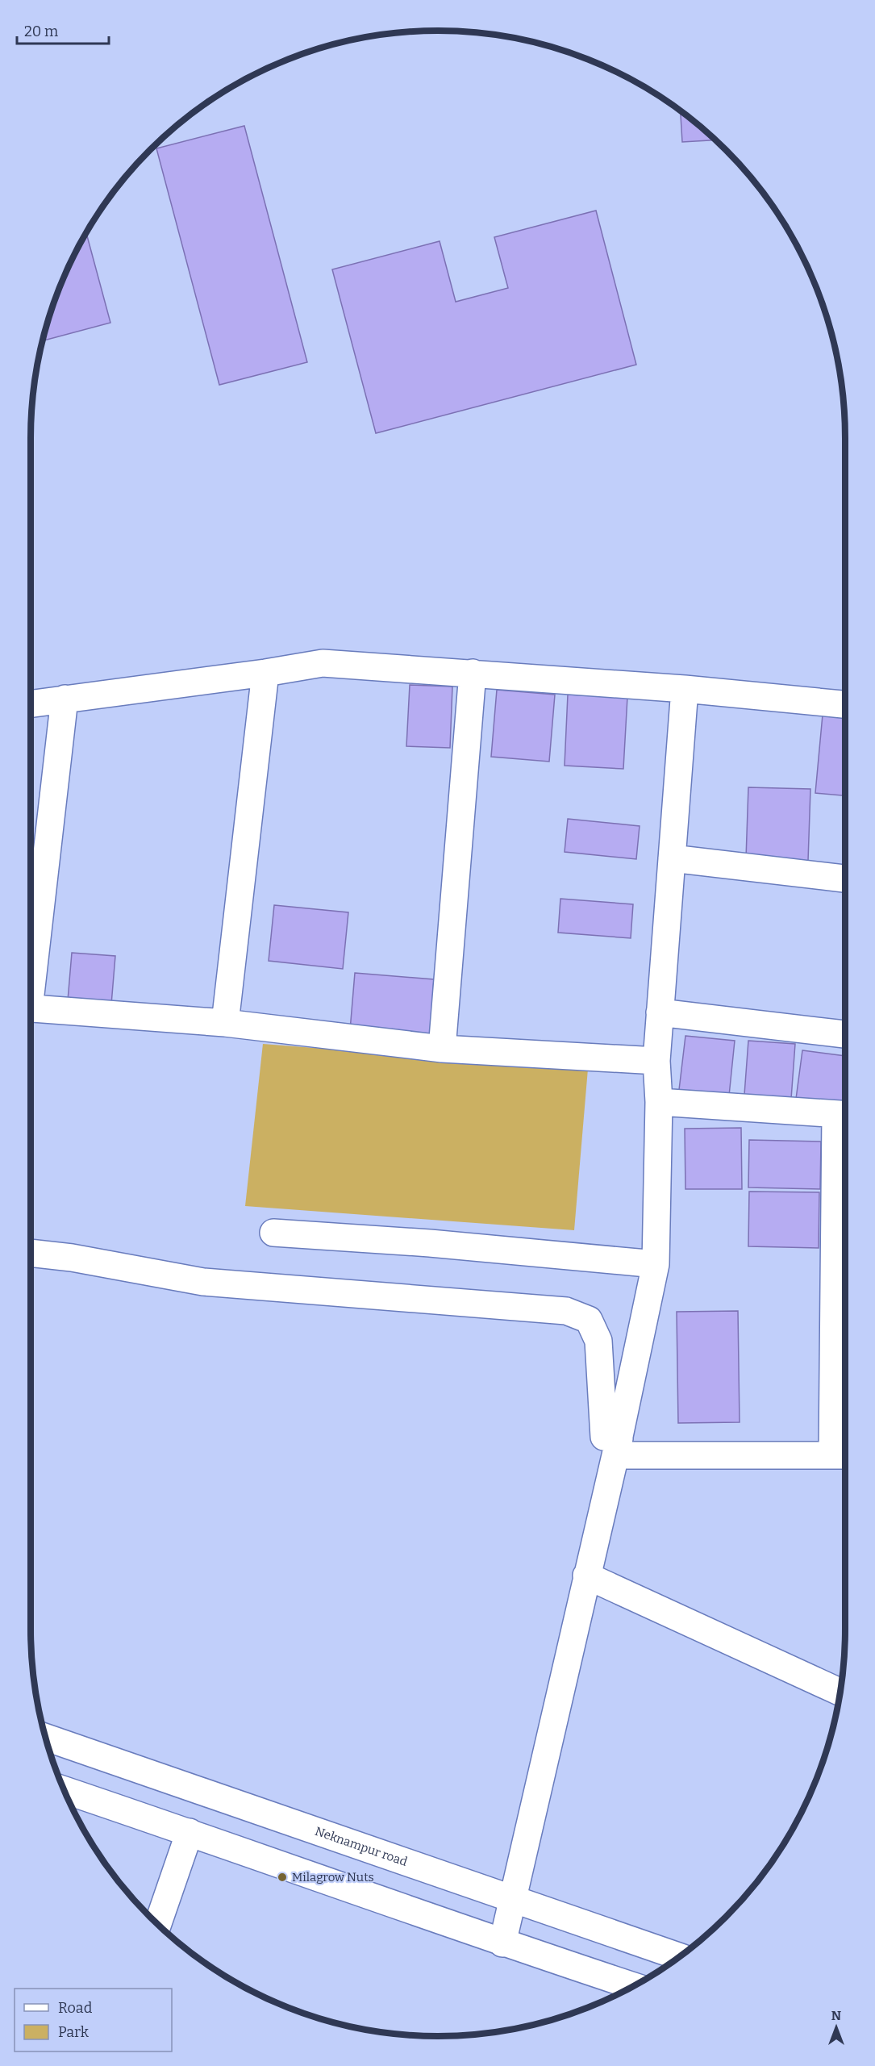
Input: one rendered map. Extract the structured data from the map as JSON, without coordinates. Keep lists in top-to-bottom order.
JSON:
{
  "streets": {
    "street": ["Neknampur road"]
  },
  "places": ["Milagrow Nuts"],
  "legend": ["Road", "Park"],
  "scale_bar": "20 m",
  "north": "top"
}
